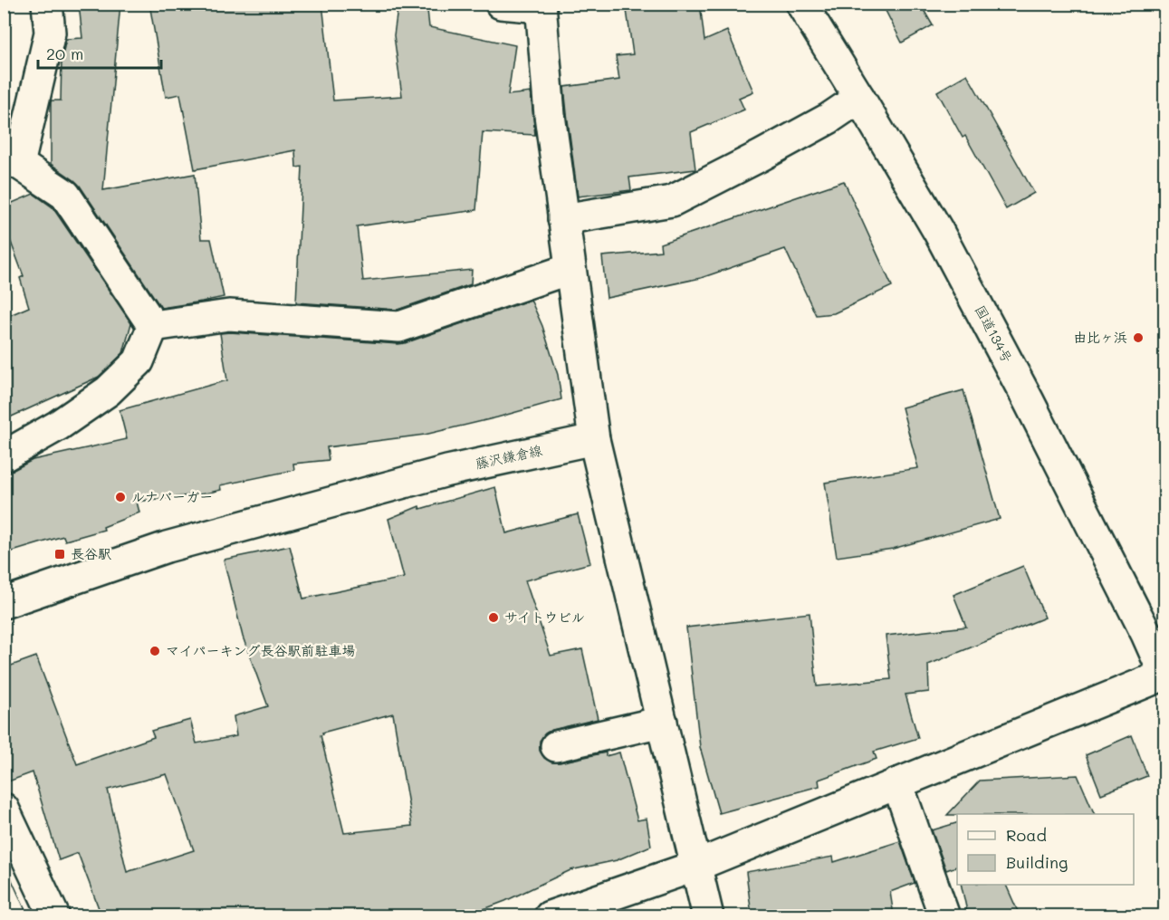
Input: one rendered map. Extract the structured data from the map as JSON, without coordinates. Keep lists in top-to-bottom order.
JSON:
{
  "streets": {
    "main road": ["国道134号", "藤沢鎌倉線"]
  },
  "places": {
    "other": [
      "由比ヶ浜",
      "ルナバーガー",
      "サイトウビル",
      "マイパーキング長谷駅前駐車場"
    ],
    "transit": ["長谷駅"]
  },
  "legend": ["Road", "Building"],
  "scale_bar": "20 m"
}
